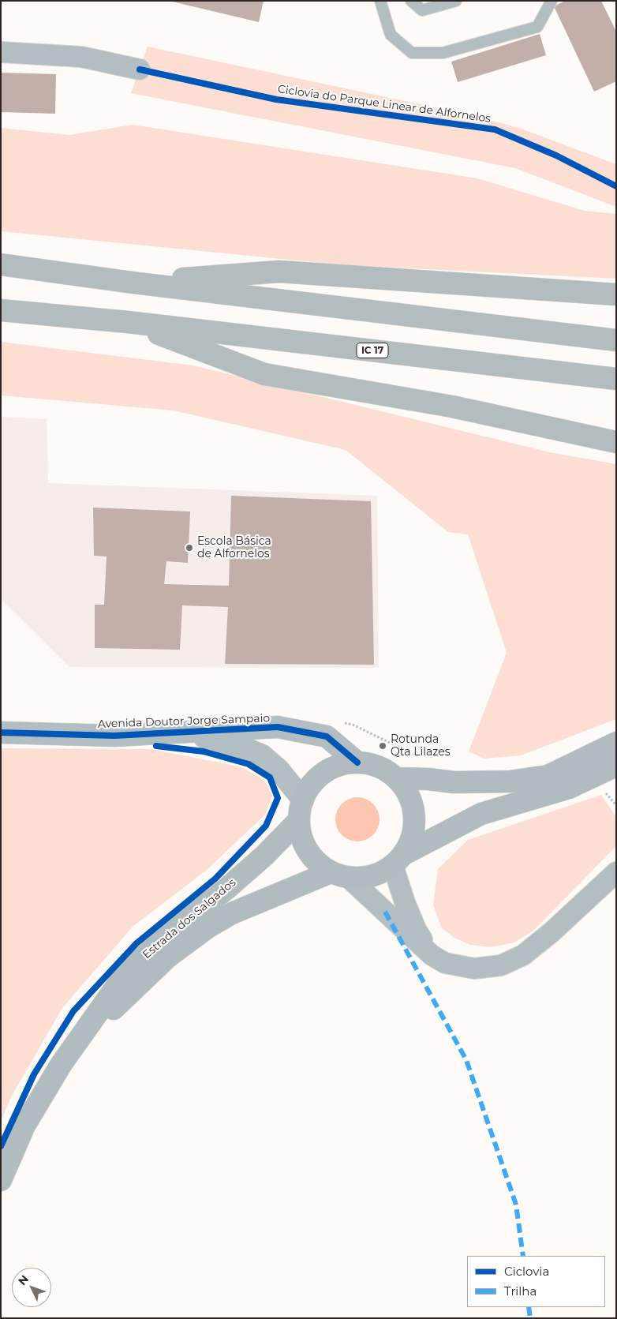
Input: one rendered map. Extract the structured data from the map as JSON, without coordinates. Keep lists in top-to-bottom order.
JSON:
{
  "streets": {
    "highway": ["IC 17"],
    "main road": ["Estrada dos Salgados"],
    "street": ["Avenida Doutor Jorge Sampaio"],
    "cycle path": ["Ciclovia do Parque Linear de Alfornelos"]
  },
  "crossings": [
    ["Avenida Doutor Jorge Sampaio", "Estrada dos Salgados"]
  ],
  "places": ["Escola Básica de Alfornelos", "Rotunda Qta Lilazes"],
  "legend": ["Ciclovia", "Trilha"],
  "north": "top left"
}
